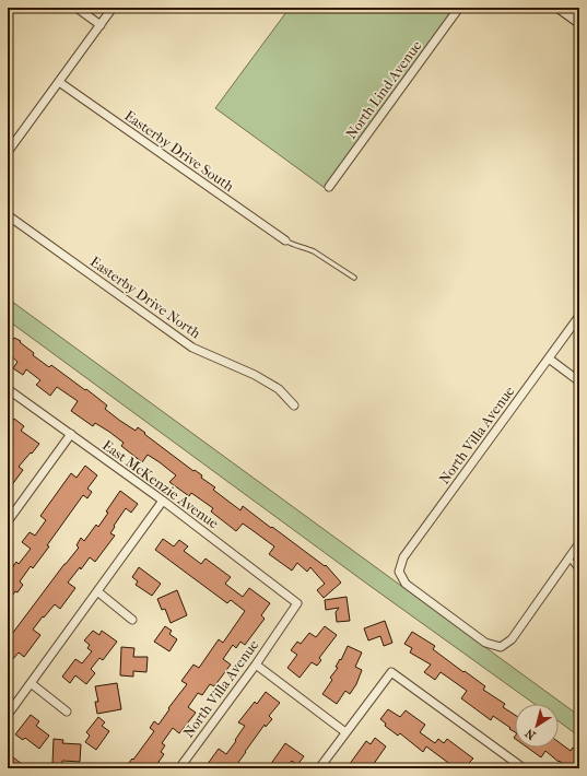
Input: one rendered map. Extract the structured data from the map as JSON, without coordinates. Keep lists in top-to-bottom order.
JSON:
{
  "streets": {
    "street": [
      "North Lind Avenue",
      "Easterby Drive South",
      "Easterby Drive North",
      "North Villa Avenue",
      "East McKenzie Avenue"
    ]
  },
  "crossings": [
    ["North Villa Avenue", "East McKenzie Avenue"]
  ],
  "north": "bottom left"
}
